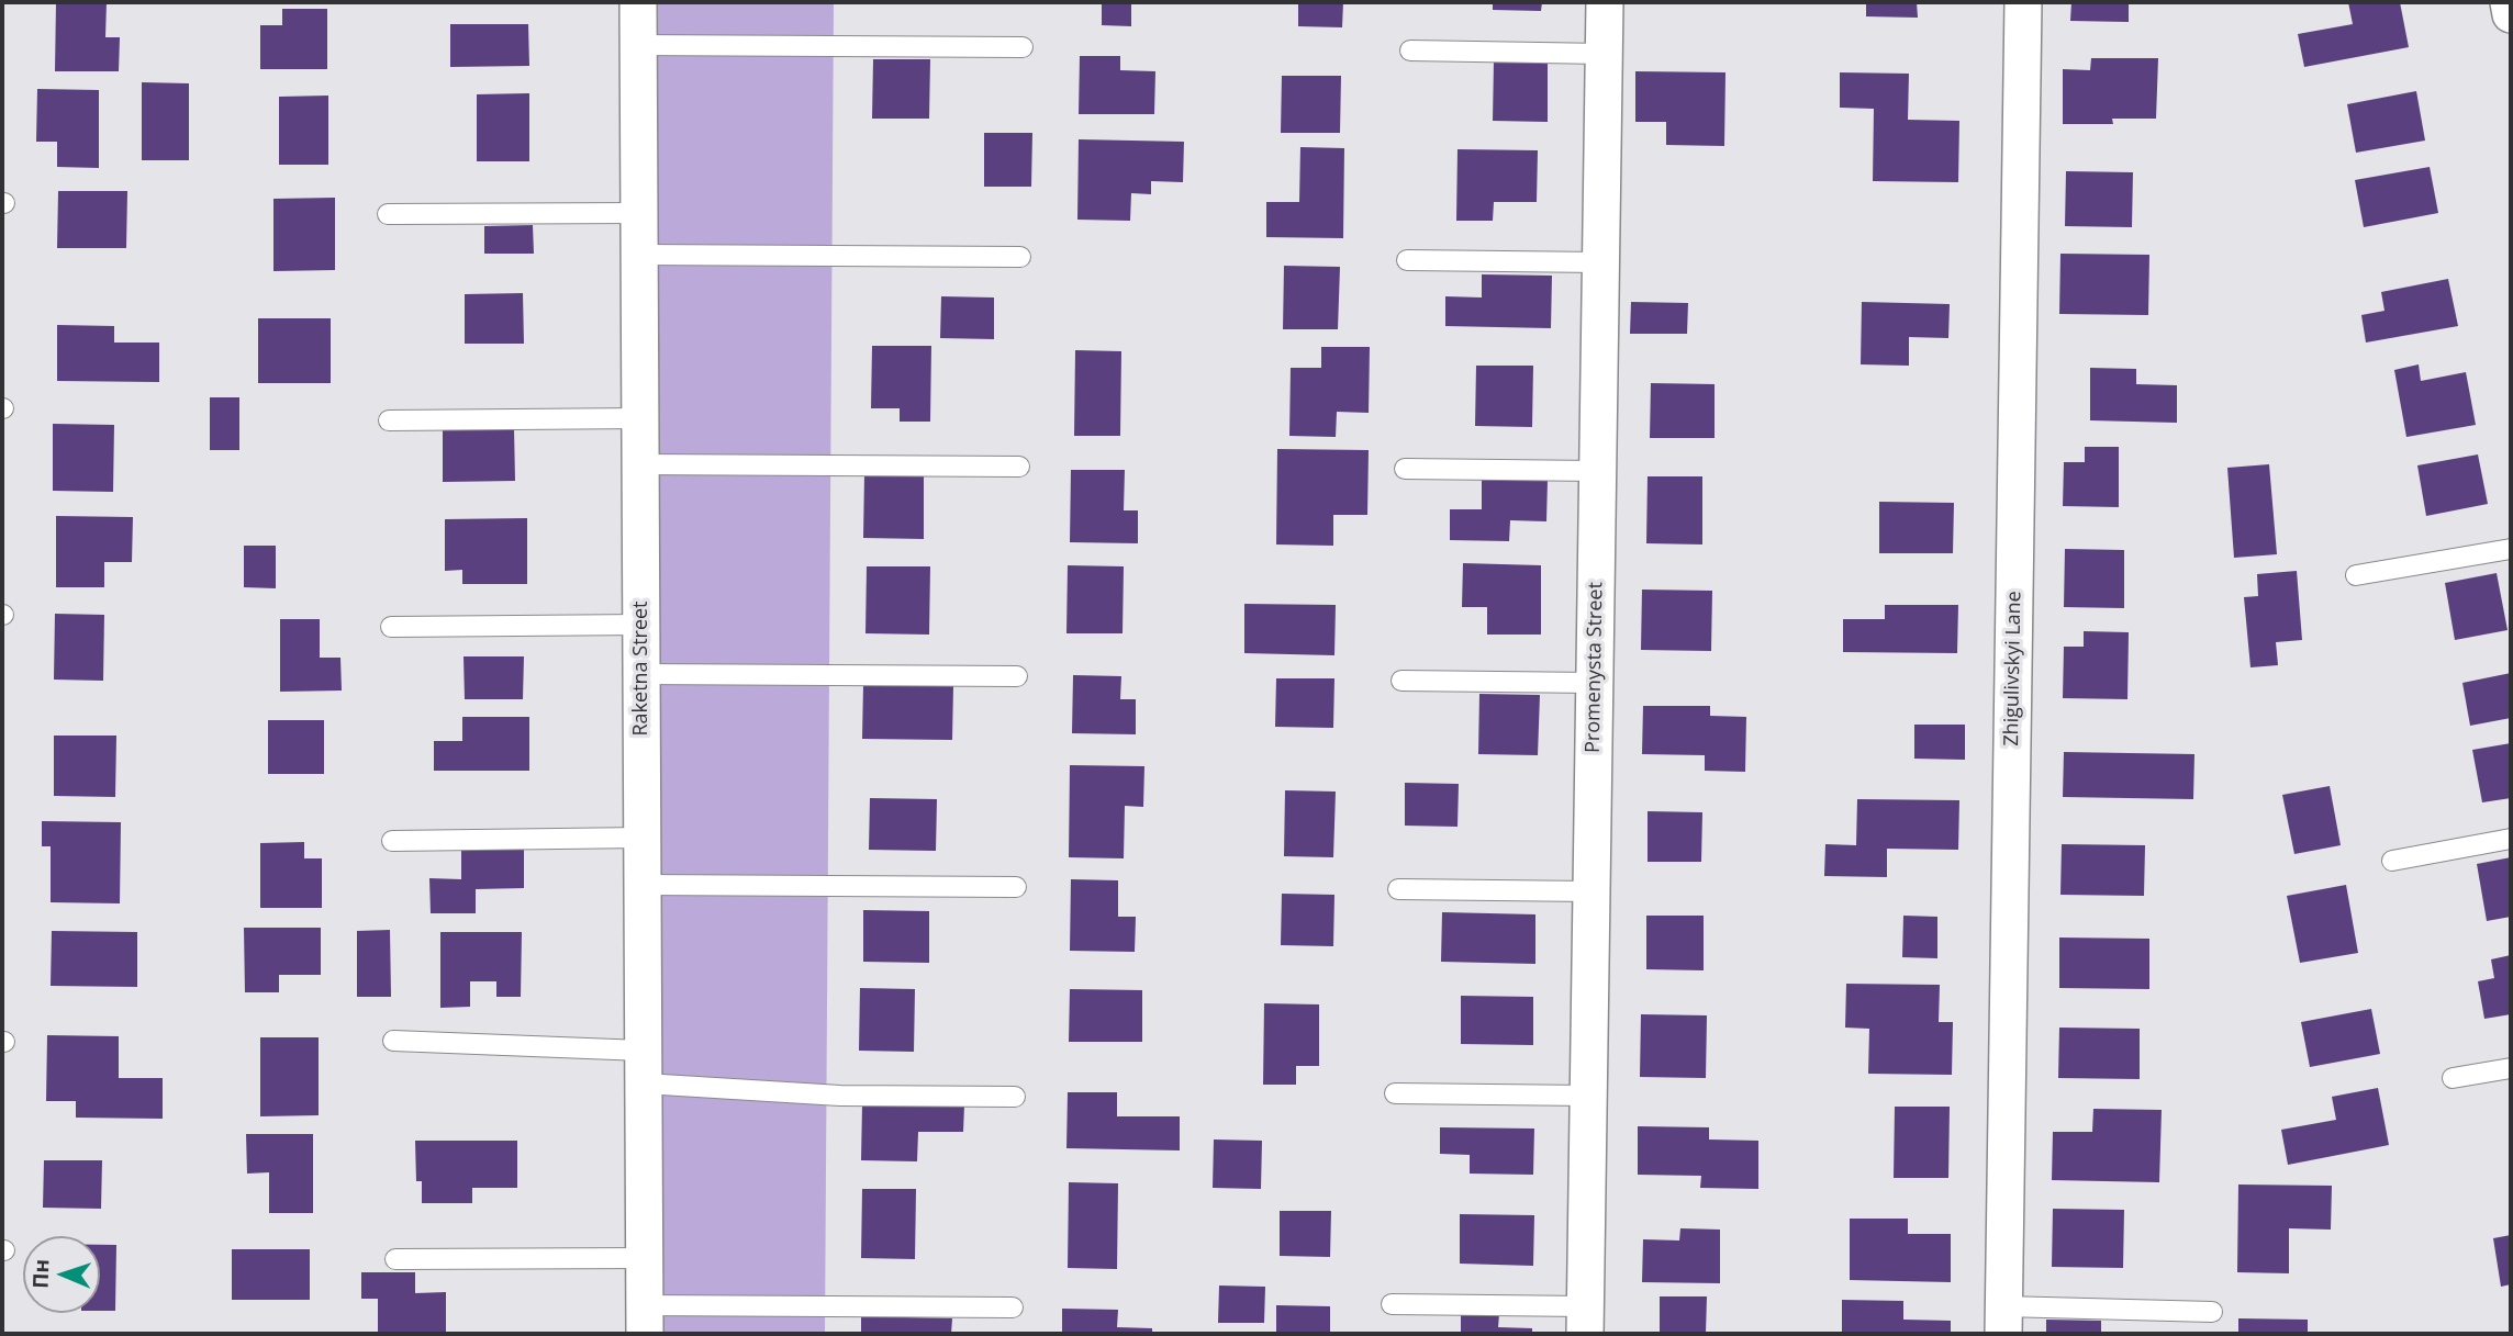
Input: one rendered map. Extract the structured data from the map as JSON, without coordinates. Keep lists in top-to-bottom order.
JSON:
{
  "streets": {
    "street": ["Promenysta Street", "Raketna Street", "Zhigulivskyi Lane"]
  },
  "north": "left"
}
